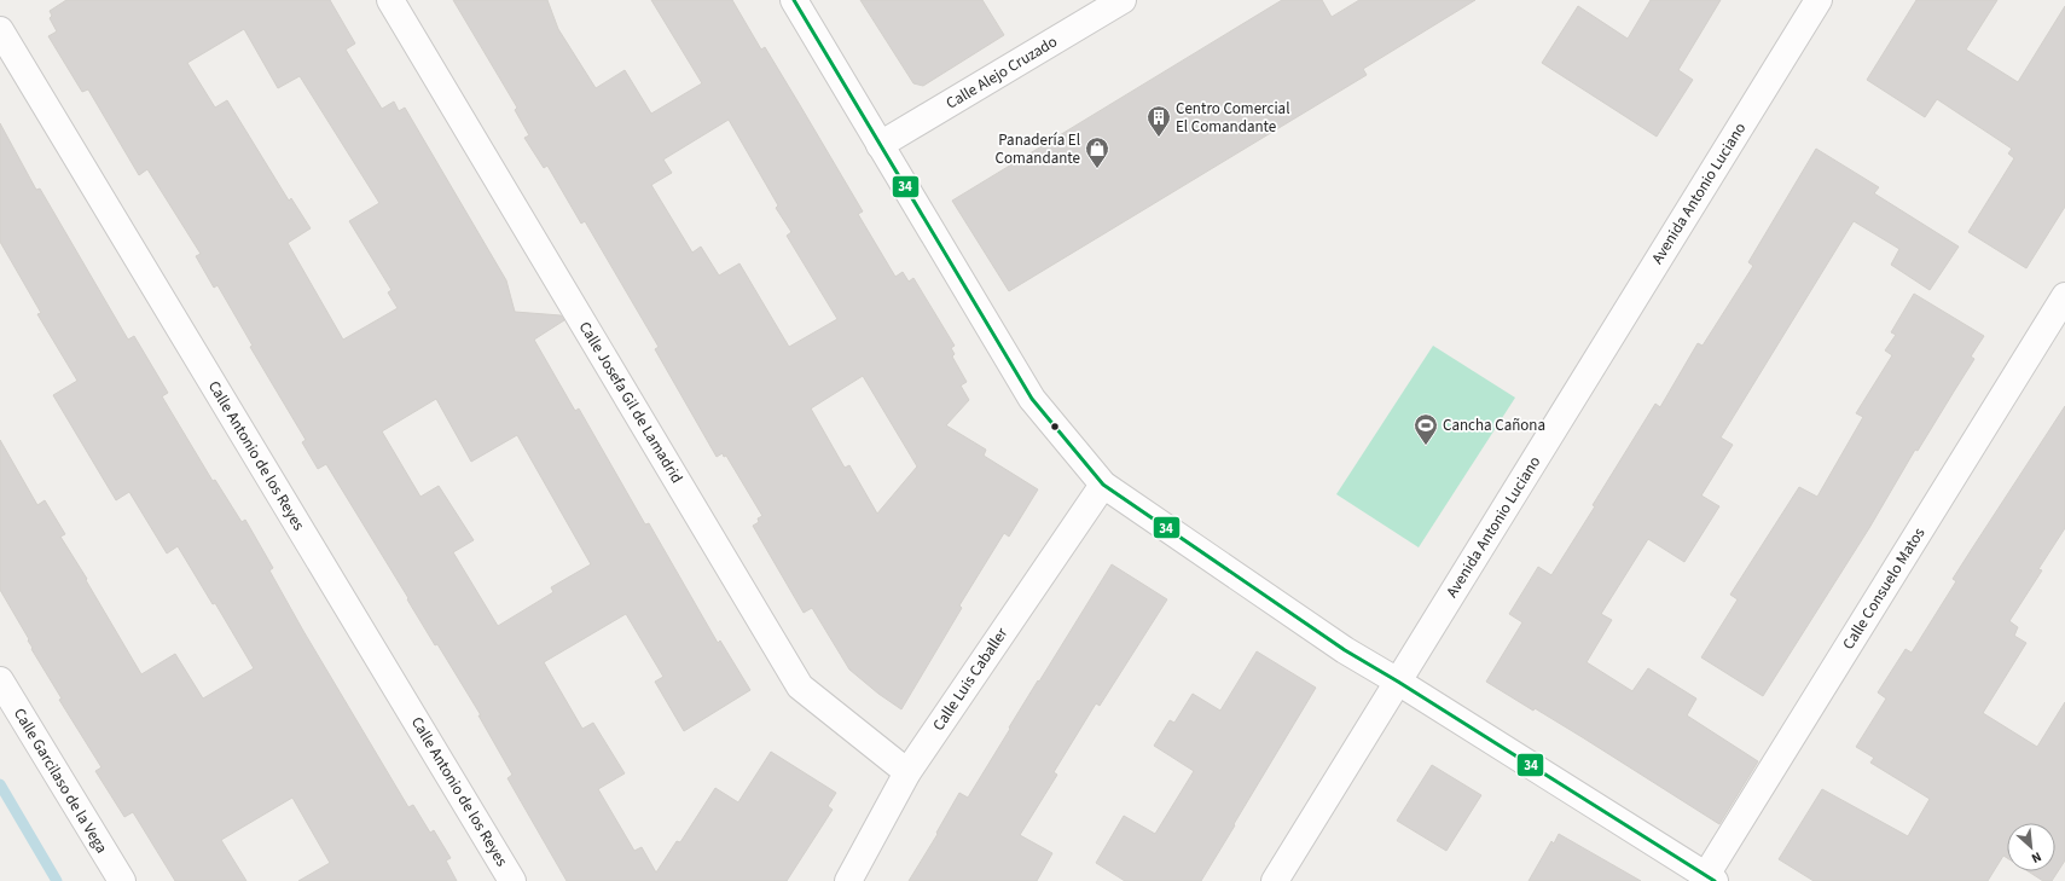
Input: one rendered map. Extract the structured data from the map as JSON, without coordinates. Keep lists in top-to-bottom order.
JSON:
{
  "streets": {
    "street": [
      "Calle Alejo Cruzado",
      "Avenida Antonio Luciano",
      "Calle Josefa Gil de Lamadrid",
      "Calle Antonio de los Reyes",
      "Calle Consuelo Matos",
      "Calle Luis Caballer",
      "Calle Garcilaso de la Vega"
    ]
  },
  "crossings": [
    ["Calle Josefa Gil de Lamadrid", "Calle Luis Caballer"]
  ],
  "places": {
    "building": ["Centro Comercial El Comandante"],
    "shop": ["Panadería El Comandante"],
    "sports": ["Cancha Cañona"]
  },
  "lines": ["transit line 34"],
  "north": "bottom right"
}
